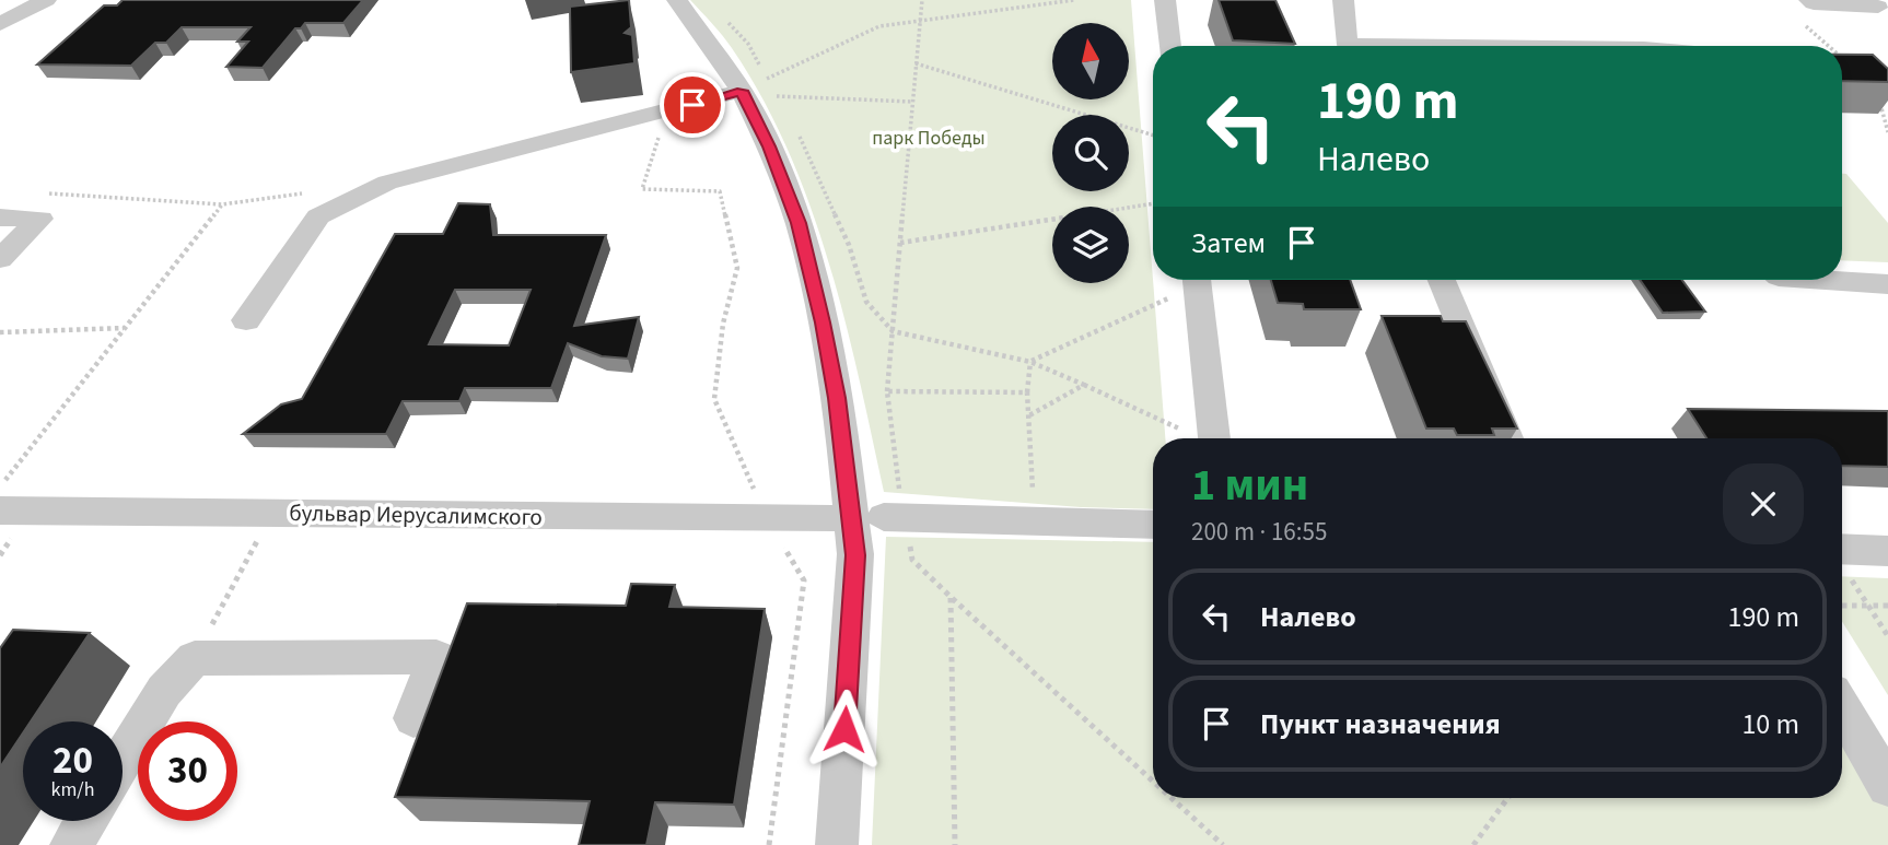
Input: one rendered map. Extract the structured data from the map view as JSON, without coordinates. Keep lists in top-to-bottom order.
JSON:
{
  "streets": {
    "street": ["бульвар Иерусалимского"]
  },
  "parks": ["парк Победы"],
  "north": "top",
  "page": {
    "turn": ["190 m", "Налево"],
    "then": "Затем",
    "heading": ["1 мин", "200 m · 16:55"],
    "list": [
      {
        "name": "Налево",
        "value": "190 m"
      },
      {
        "name": "Пункт назначения",
        "value": "10 m"
      }
    ],
    "speed": "20 km/h",
    "limit": "30"
  }
}
